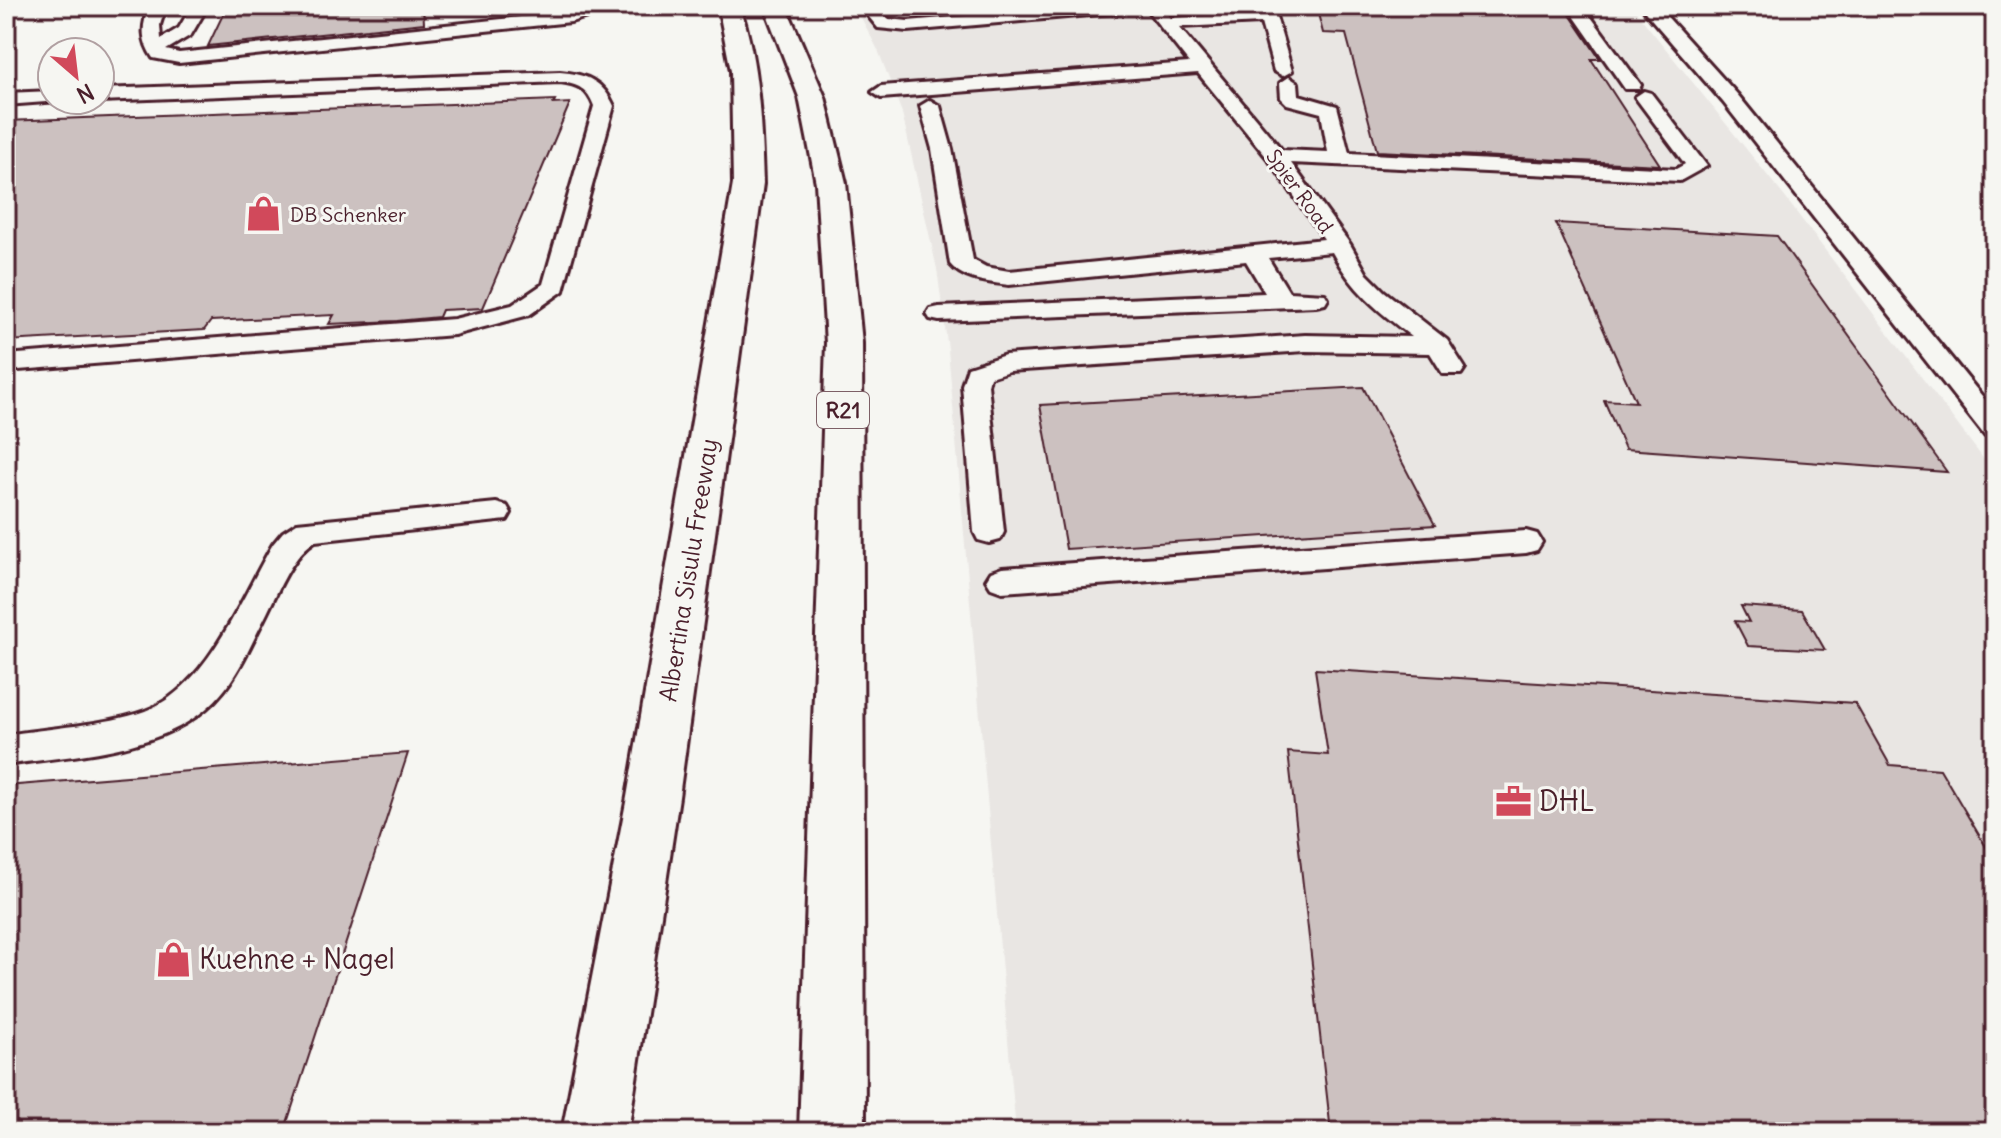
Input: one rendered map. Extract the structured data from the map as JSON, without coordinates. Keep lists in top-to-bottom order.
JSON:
{
  "streets": {
    "highway": ["R21", "Albertina Sisulu Freeway"],
    "street": ["Spier Road"]
  },
  "places": {
    "shop": ["DB Schenker", "Kuehne + Nagel"],
    "office": ["DHL"]
  },
  "north": "bottom right"
}
